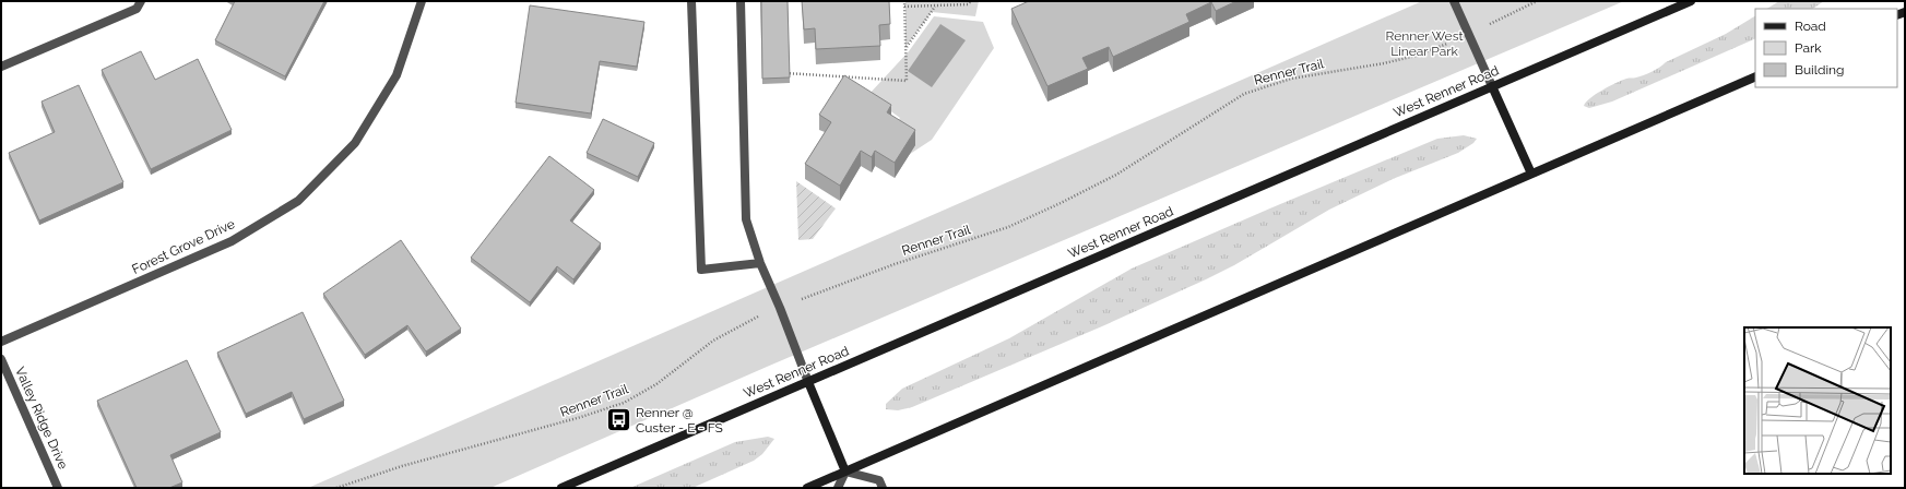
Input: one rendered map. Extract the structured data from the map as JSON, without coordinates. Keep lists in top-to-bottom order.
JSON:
{
  "streets": {
    "main road": ["West Renner Road"],
    "street": ["Forest Grove Drive", "Valley Ridge Drive"],
    "path": ["Renner Trail"]
  },
  "parks": ["Renner West Linear Park"],
  "places": {
    "bus stop": ["Renner @ Custer - E - FS"]
  },
  "legend": ["Road", "Park", "Building"]
}
